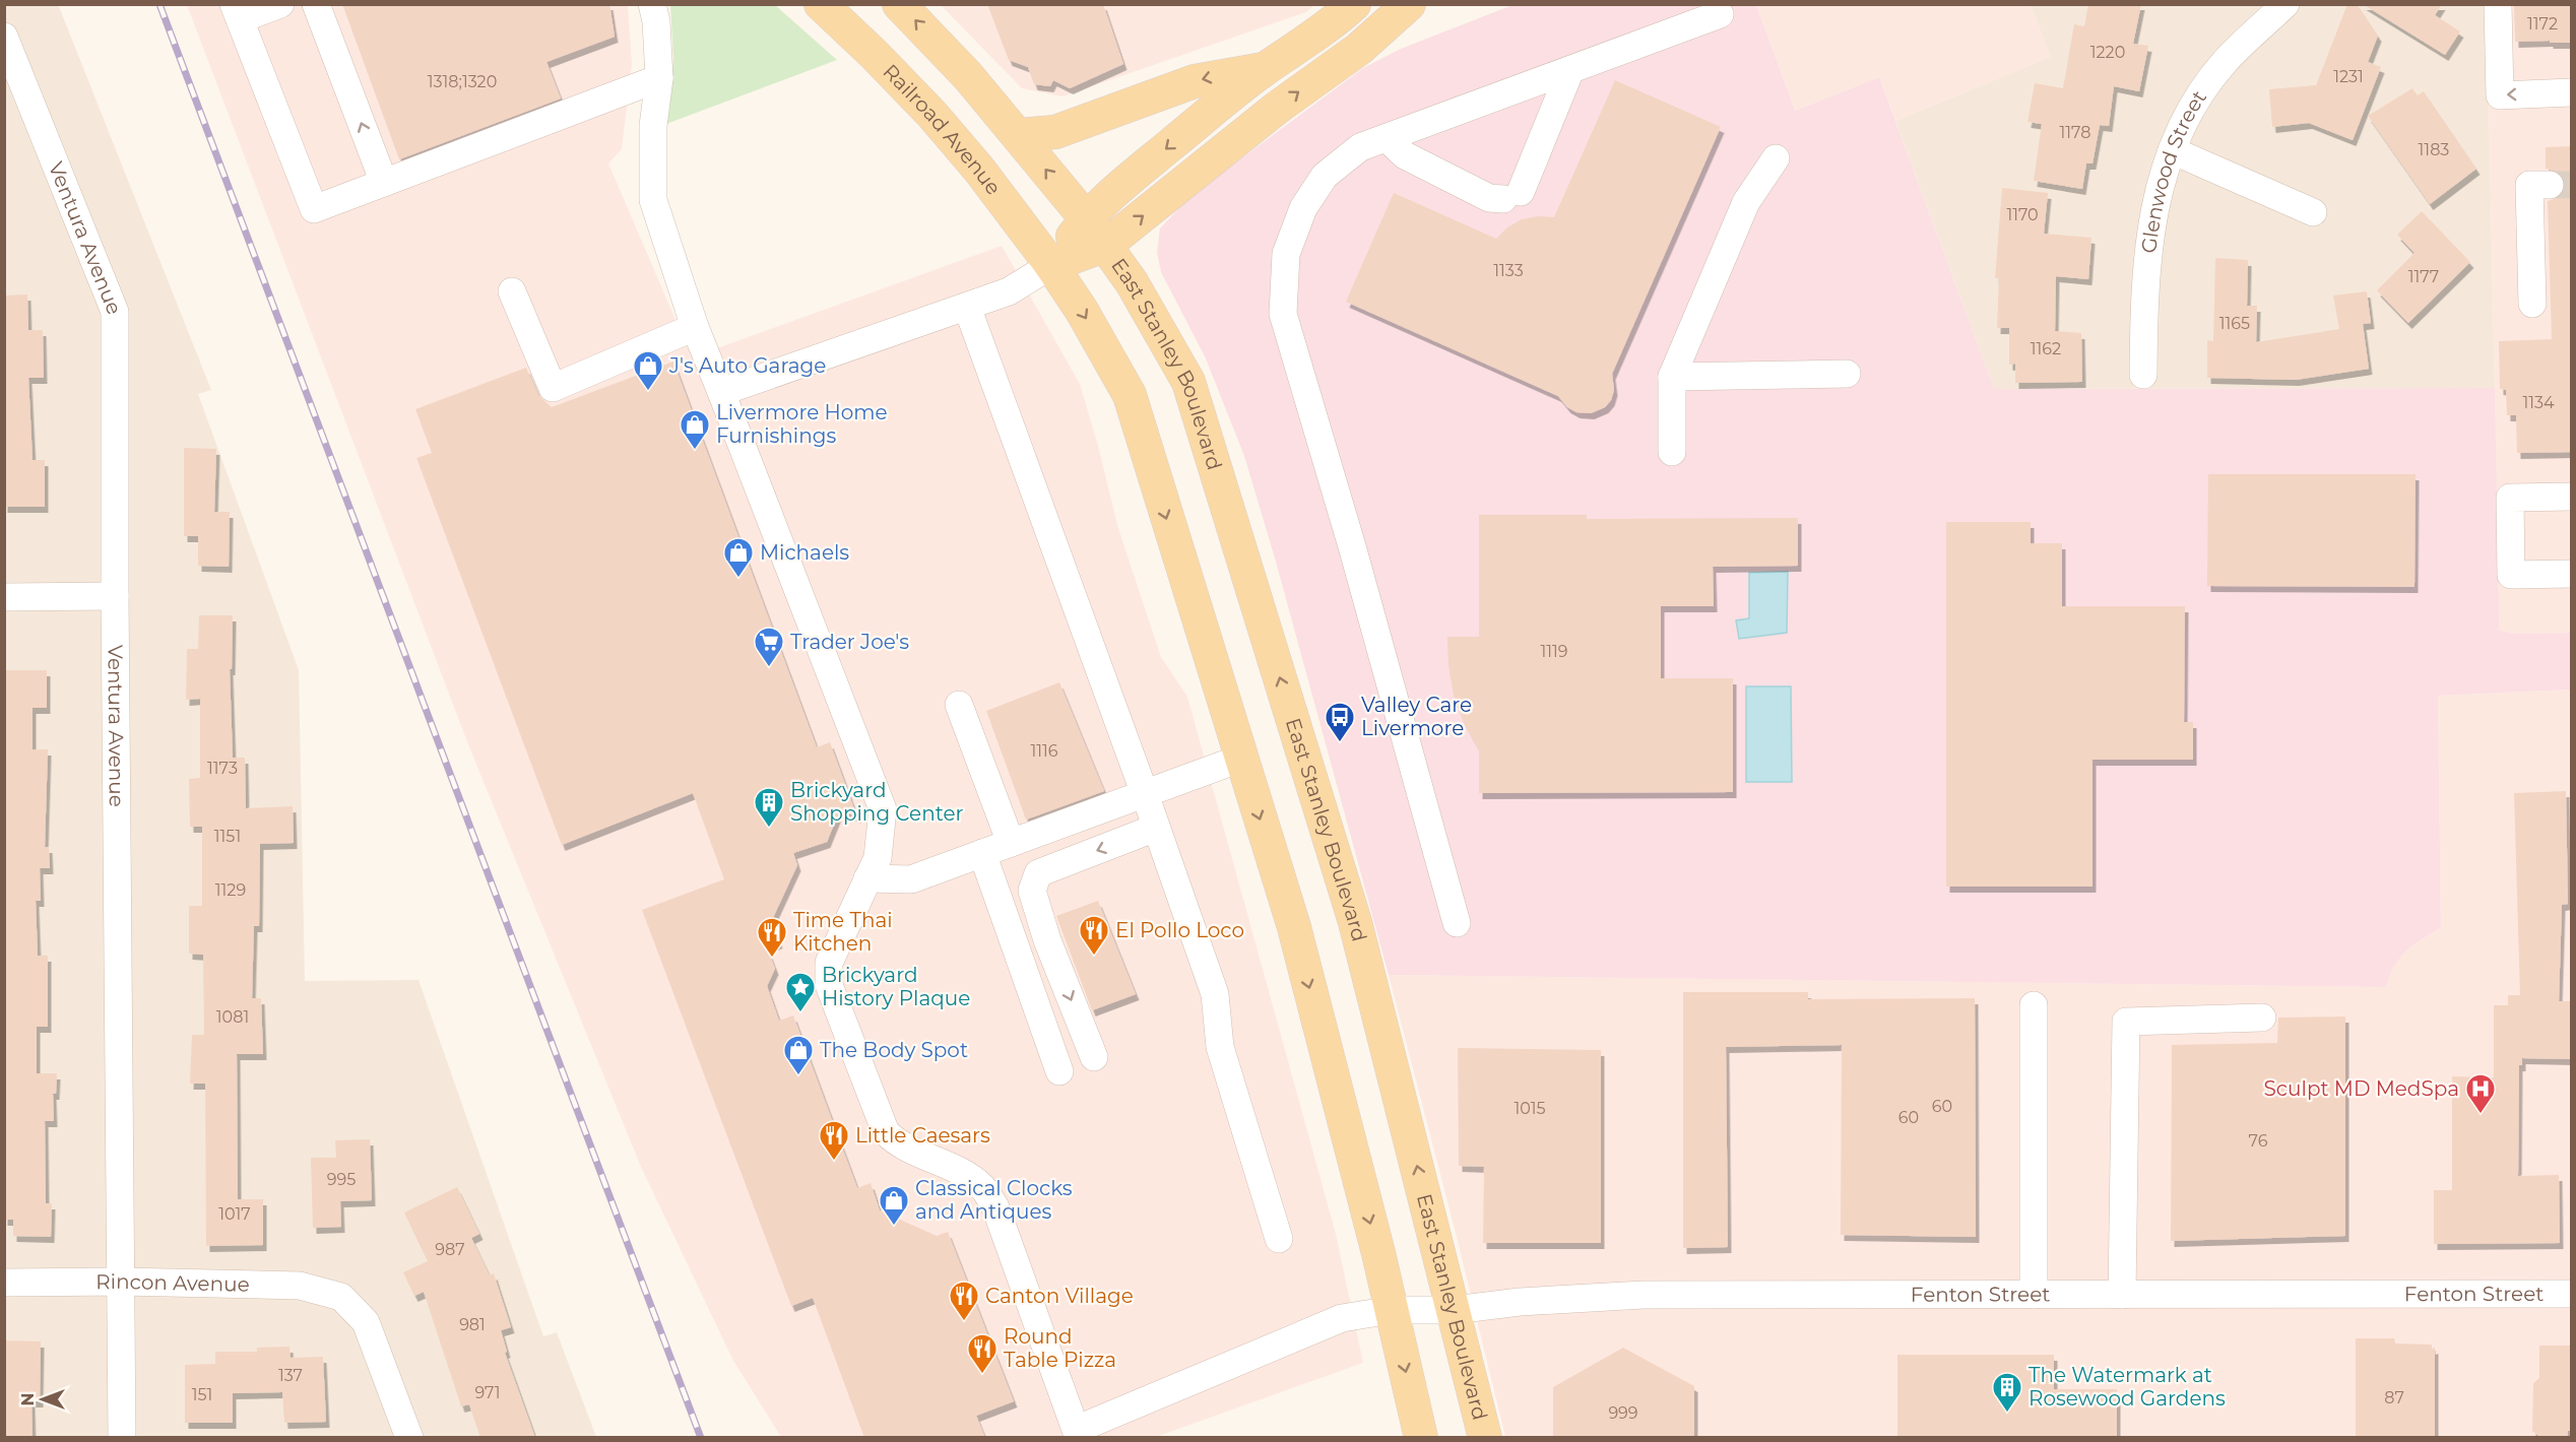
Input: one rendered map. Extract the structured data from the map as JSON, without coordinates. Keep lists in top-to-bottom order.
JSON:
{
  "streets": {
    "main road": ["Railroad Avenue", "East Stanley Boulevard"],
    "street": [
      "Glenwood Street",
      "Ventura Avenue",
      "Rincon Avenue",
      "Fenton Street"
    ]
  },
  "crossings": [
    ["Railroad Avenue", "East Stanley Boulevard"],
    ["Ventura Avenue", "Rincon Avenue"],
    ["East Stanley Boulevard", "Fenton Street"]
  ],
  "places": {
    "shop": [
      "J's Auto Garage",
      "Livermore Home Furnishings",
      "Michaels",
      "The Body Spot",
      "Classical Clocks and Antiques"
    ],
    "supermarket": ["Trader Joe's"],
    "bus stop": ["Valley Care Livermore"],
    "building": ["Brickyard Shopping Center", "The Watermark at Rosewood Gardens"],
    "restaurant": [
      "El Pollo Loco",
      "Time Thai Kitchen",
      "Little Caesars",
      "Canton Village",
      "Round Table Pizza"
    ],
    "place": ["Brickyard History Plaque"],
    "hospital": ["Sculpt MD MedSpa"]
  },
  "house_numbers": [
    "1172",
    "1220",
    "1231",
    "1318;1320",
    "1178",
    "1183",
    "1170",
    "1133",
    "1177",
    "1165",
    "1162",
    "1134",
    "1119",
    "1116",
    "1173",
    "1151",
    "1129",
    "1081",
    "60",
    "1015",
    "60",
    "76",
    "995",
    "1017",
    "987",
    "981",
    "137",
    "971",
    "151",
    "87",
    "999"
  ],
  "north": "left"
}
